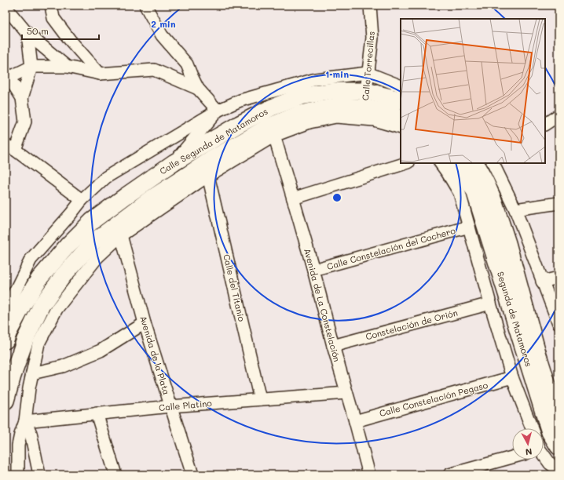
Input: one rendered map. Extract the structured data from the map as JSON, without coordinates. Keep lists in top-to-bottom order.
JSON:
{
  "streets": {
    "main road": ["Calle Segunda de Matamoros", "Segunda de Matamoros"],
    "street": [
      "Calle Torrecillas",
      "Calle Constelación del Cochero",
      "Calle del Titanio",
      "Avenida de La Constelación",
      "Constelación de Orión",
      "Avenida de la Plata",
      "Calle Constelación Pegaso",
      "Calle Platino"
    ]
  },
  "crossings": [
    ["Calle Torrecillas", "Calle Segunda de Matamoros"],
    ["Calle Constelación del Cochero", "Avenida de La Constelación"],
    ["Calle del Titanio", "Calle Platino"],
    ["Avenida de La Constelación", "Constelación de Orión"],
    ["Avenida de La Constelación", "Calle Constelación Pegaso"],
    ["Avenida de La Constelación", "Calle Platino"],
    ["Avenida de la Plata", "Calle Platino"]
  ],
  "scale_bar": "50 m",
  "north": "bottom",
  "rings": ["2 min", "1 min"]
}
